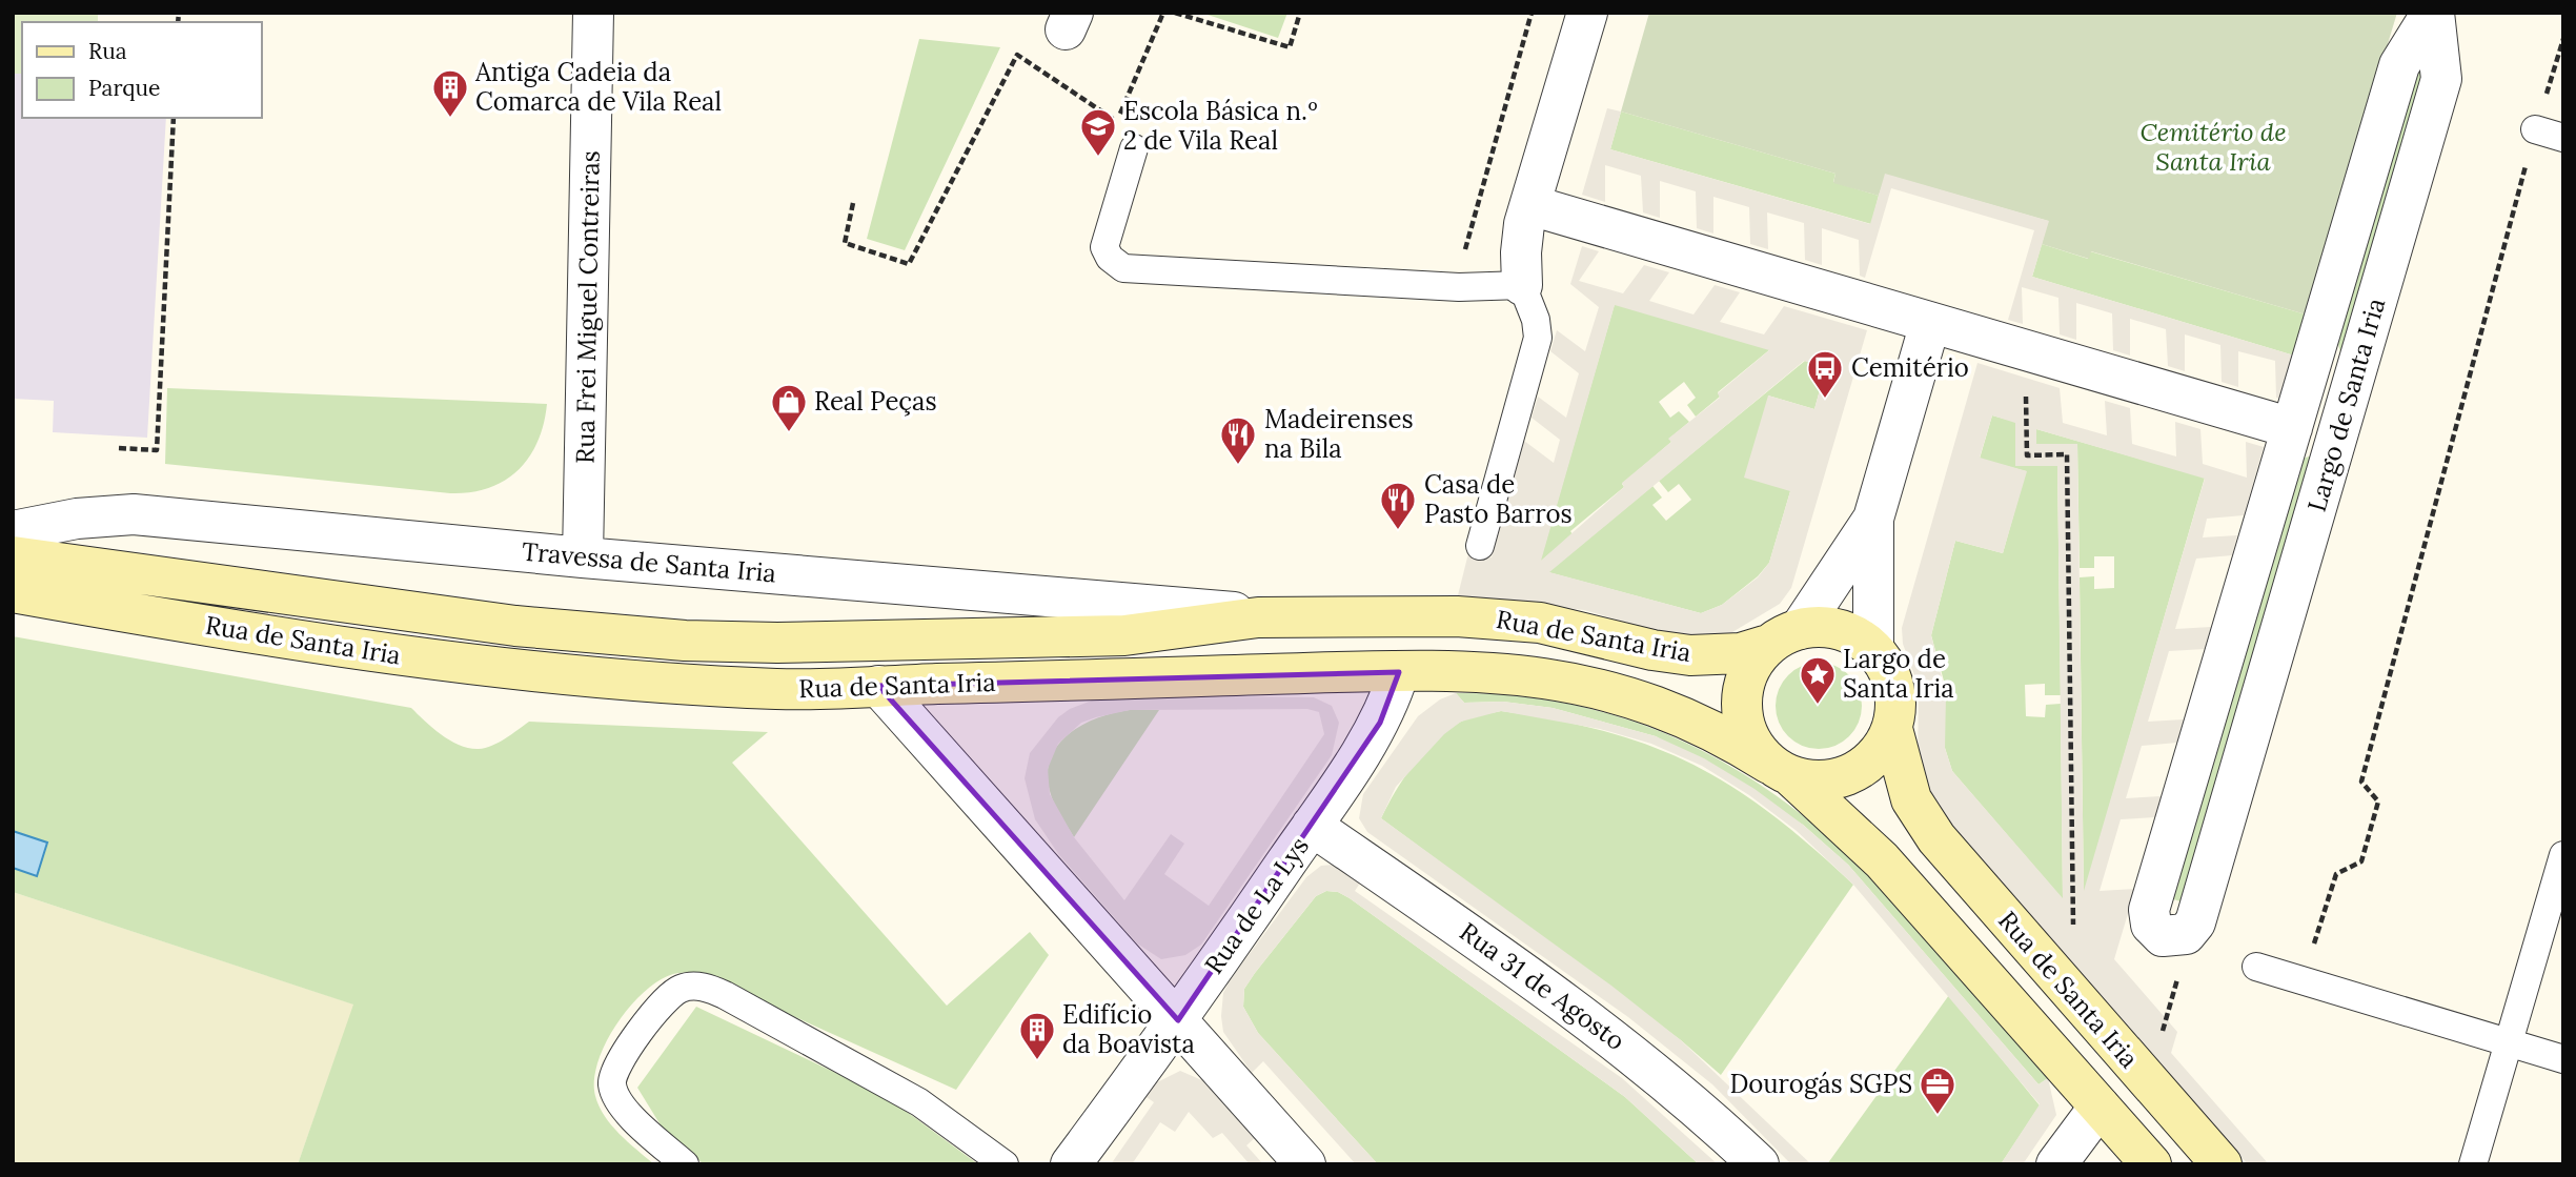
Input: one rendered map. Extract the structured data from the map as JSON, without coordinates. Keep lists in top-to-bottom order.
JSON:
{
  "streets": {
    "main road": ["Rua de Santa Iria"],
    "street": [
      "Rua Frei Miguel Contreiras",
      "Largo de Santa Iria",
      "Travessa de Santa Iria",
      "Rua de La Lys",
      "Rua 31 de Agosto"
    ]
  },
  "crossings": [
    ["Rua Frei Miguel Contreiras", "Travessa de Santa Iria"],
    ["Travessa de Santa Iria", "Rua de Santa Iria"],
    ["Rua de Santa Iria", "Rua de La Lys"],
    ["Rua de La Lys", "Rua 31 de Agosto"]
  ],
  "parks": ["Cemitério de Santa Iria"],
  "places": {
    "building": ["Antiga Cadeia da Comarca de Vila Real", "Edifício da Boavista"],
    "school or university": ["Escola Básica n.º 2 de Vila Real"],
    "bus stop": ["Cemitério"],
    "shop": ["Real Peças"],
    "restaurant": ["Madeirenses na Bila", "Casa de Pasto Barros"],
    "place": ["Largo de Santa Iria"],
    "office": ["Dourogás SGPS"]
  },
  "legend": ["Rua", "Parque"]
}
